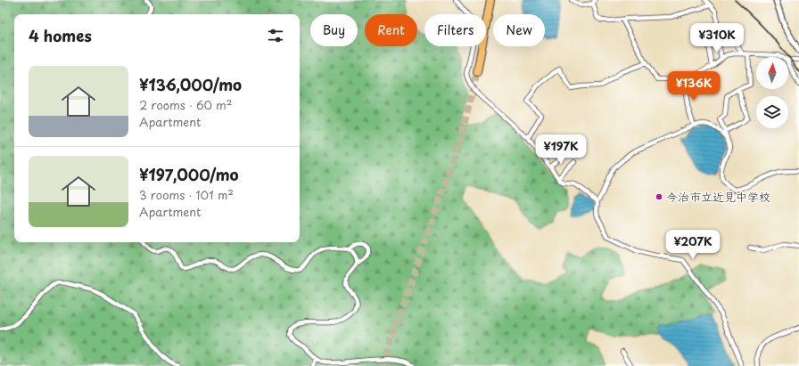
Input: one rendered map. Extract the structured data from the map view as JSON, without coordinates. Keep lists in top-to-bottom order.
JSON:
{
  "places": ["今治市立近見中学校"],
  "north": "top",
  "page": {
    "chip": [
      "Buy",
      "Rent",
      "Filters",
      "New"
    ],
    "heading": "4 homes",
    "price": [
      "¥310K",
      "¥136K",
      "¥197K",
      "¥207K"
    ],
    "list": [
      {
        "name": "¥136,000/mo",
        "note": "2 rooms · 60 m² · Apartment"
      },
      {
        "name": "¥197,000/mo",
        "note": "3 rooms · 101 m² · Apartment"
      }
    ]
  }
}
